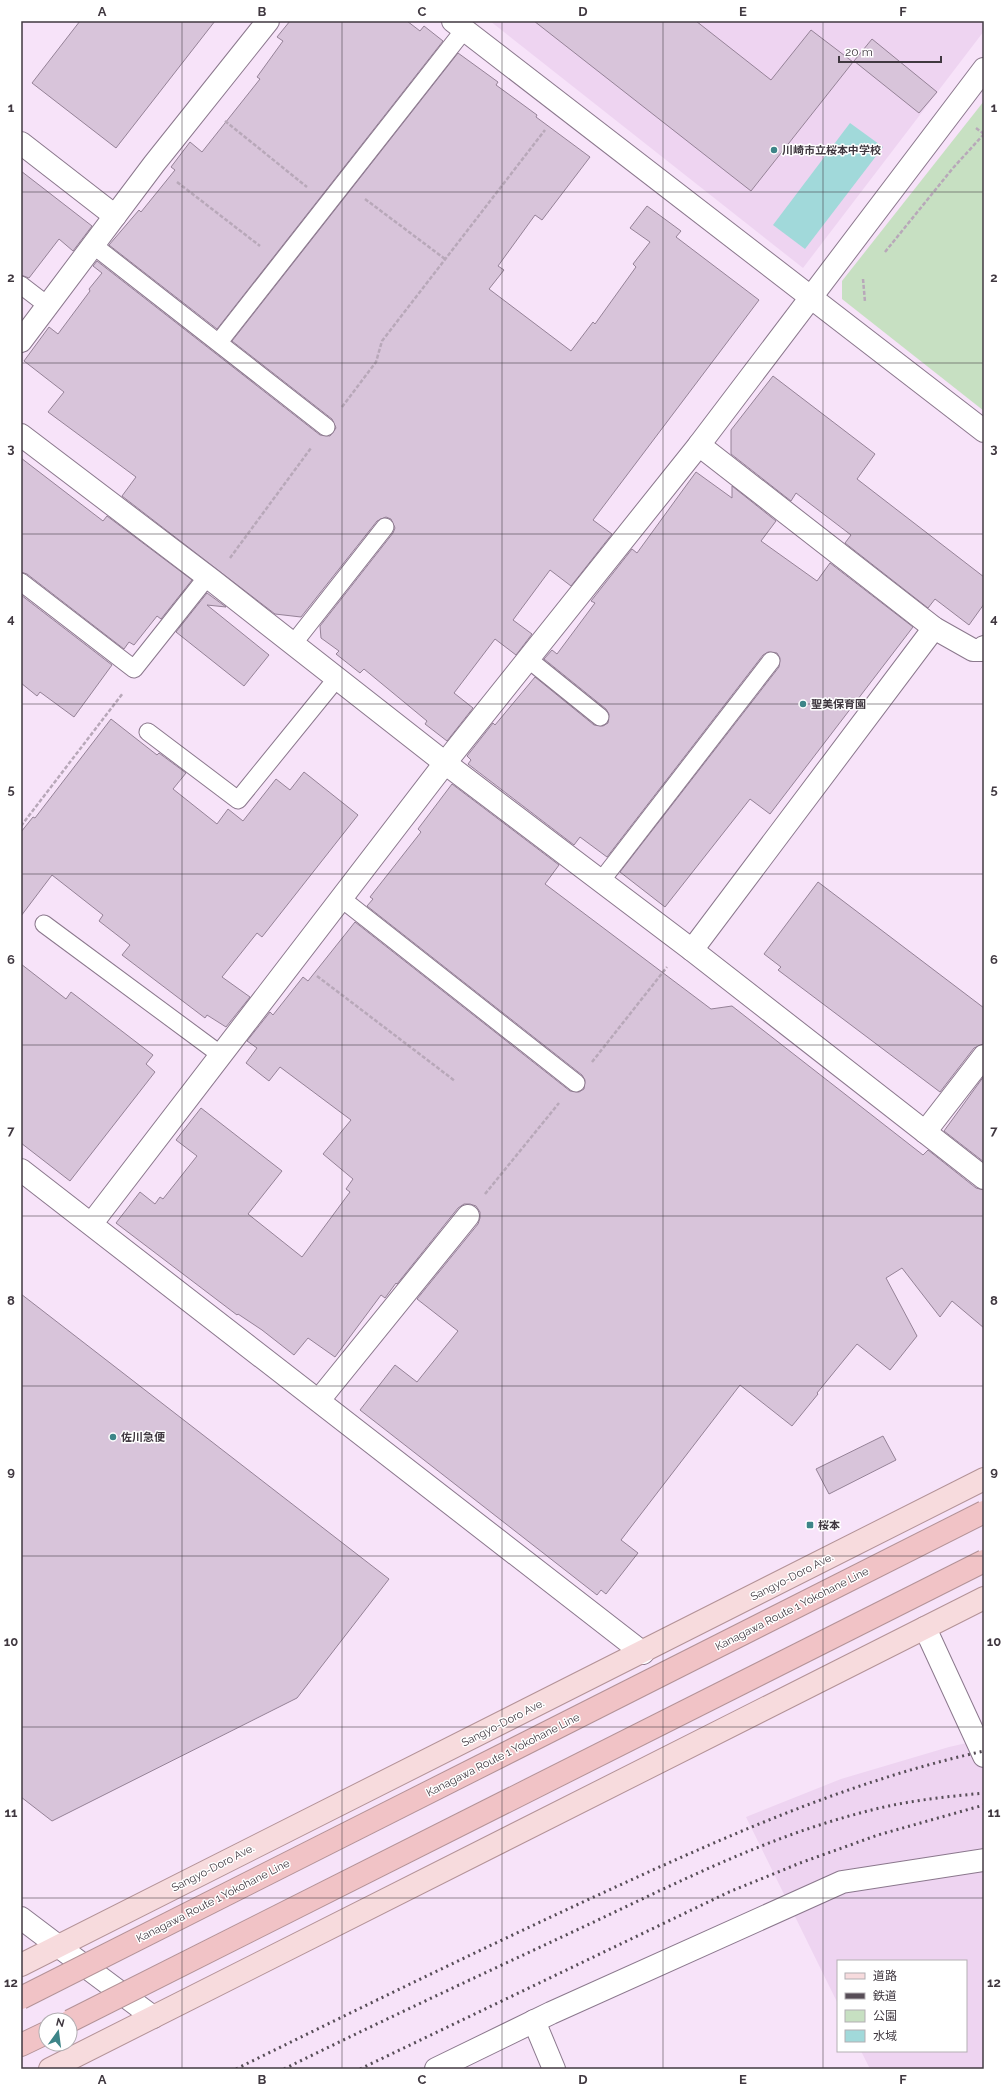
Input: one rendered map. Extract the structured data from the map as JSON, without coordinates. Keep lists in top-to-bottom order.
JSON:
{
  "streets": {
    "highway": ["Kanagawa Route 1 Yokohane Line"],
    "main road": ["Sangyo-Doro Ave."]
  },
  "places": {
    "other": ["川崎市立桜本中学校", "聖美保育園", "佐川急便"],
    "transit": ["桜本"]
  },
  "legend": [
    "道路",
    "鉄道",
    "公園",
    "水域"
  ],
  "scale_bar": "20 m",
  "north": "top",
  "grid": {
    "columns": [
      "A",
      "B",
      "C",
      "D",
      "E",
      "F"
    ],
    "rows": [
      "1",
      "2",
      "3",
      "4",
      "5",
      "6",
      "7",
      "8",
      "9",
      "10",
      "11",
      "12"
    ]
  }
}
